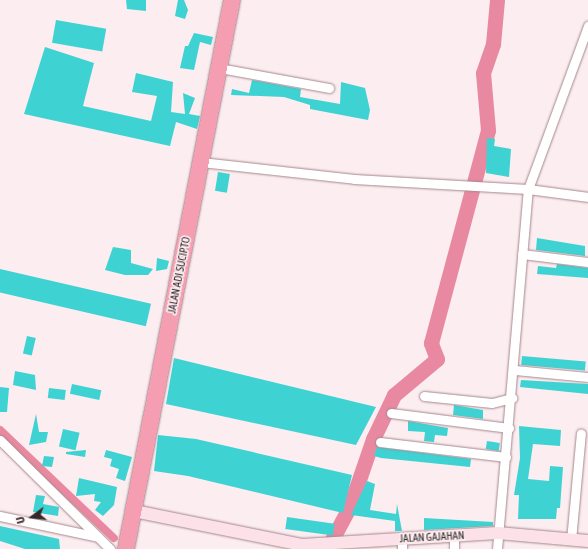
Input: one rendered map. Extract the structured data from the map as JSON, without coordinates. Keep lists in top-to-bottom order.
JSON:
{
  "streets": {
    "highway": ["JALAN ADI SUCIPTO"],
    "street": ["JALAN GAJAHAN"]
  },
  "crossings": [
    ["JALAN ADI SUCIPTO", "JALAN GAJAHAN"]
  ],
  "north": "left"
}
